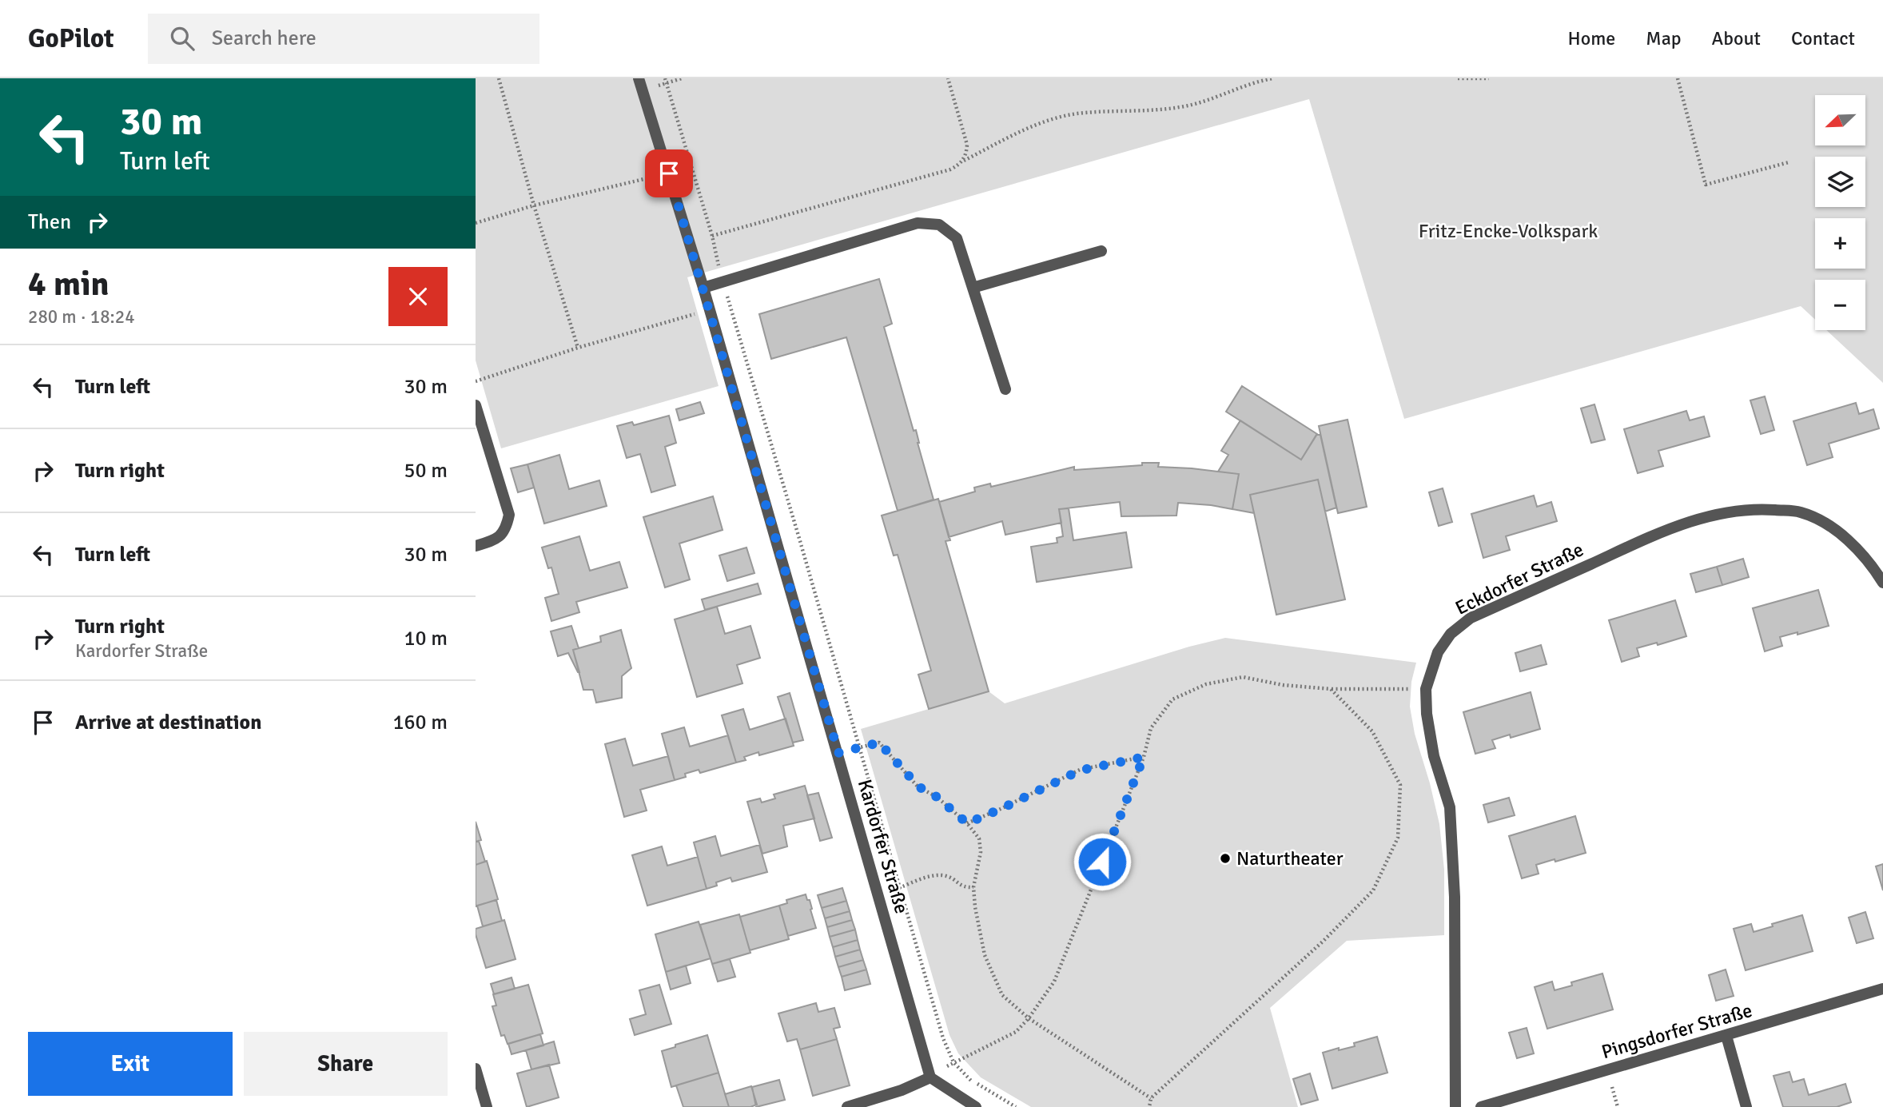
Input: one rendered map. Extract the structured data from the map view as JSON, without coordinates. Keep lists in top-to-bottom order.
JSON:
{
  "streets": {
    "street": ["Eckdorfer Straße", "Kardorfer Straße", "Pingsdorfer Straße"]
  },
  "parks": ["Fritz-Encke-Volkspark"],
  "places": ["Naturtheater"],
  "north": "bottom left",
  "page": {
    "header": "GoPilot",
    "search": "Search here",
    "nav": [
      "Home",
      "Map",
      "About",
      "Contact"
    ],
    "turn": ["30 m", "Turn left"],
    "map_buttons": ["+", "−"],
    "then": "Then",
    "heading": ["4 min", "280 m · 18:24"],
    "list": [
      {
        "name": "Turn left",
        "value": "30 m"
      },
      {
        "name": "Turn right",
        "value": "50 m"
      },
      {
        "name": "Turn left",
        "value": "30 m"
      },
      {
        "name": "Turn right",
        "note": "Kardorfer Straße",
        "value": "10 m"
      },
      {
        "name": "Arrive at destination",
        "value": "160 m"
      }
    ],
    "buttons": ["Exit", "Share"]
  }
}
